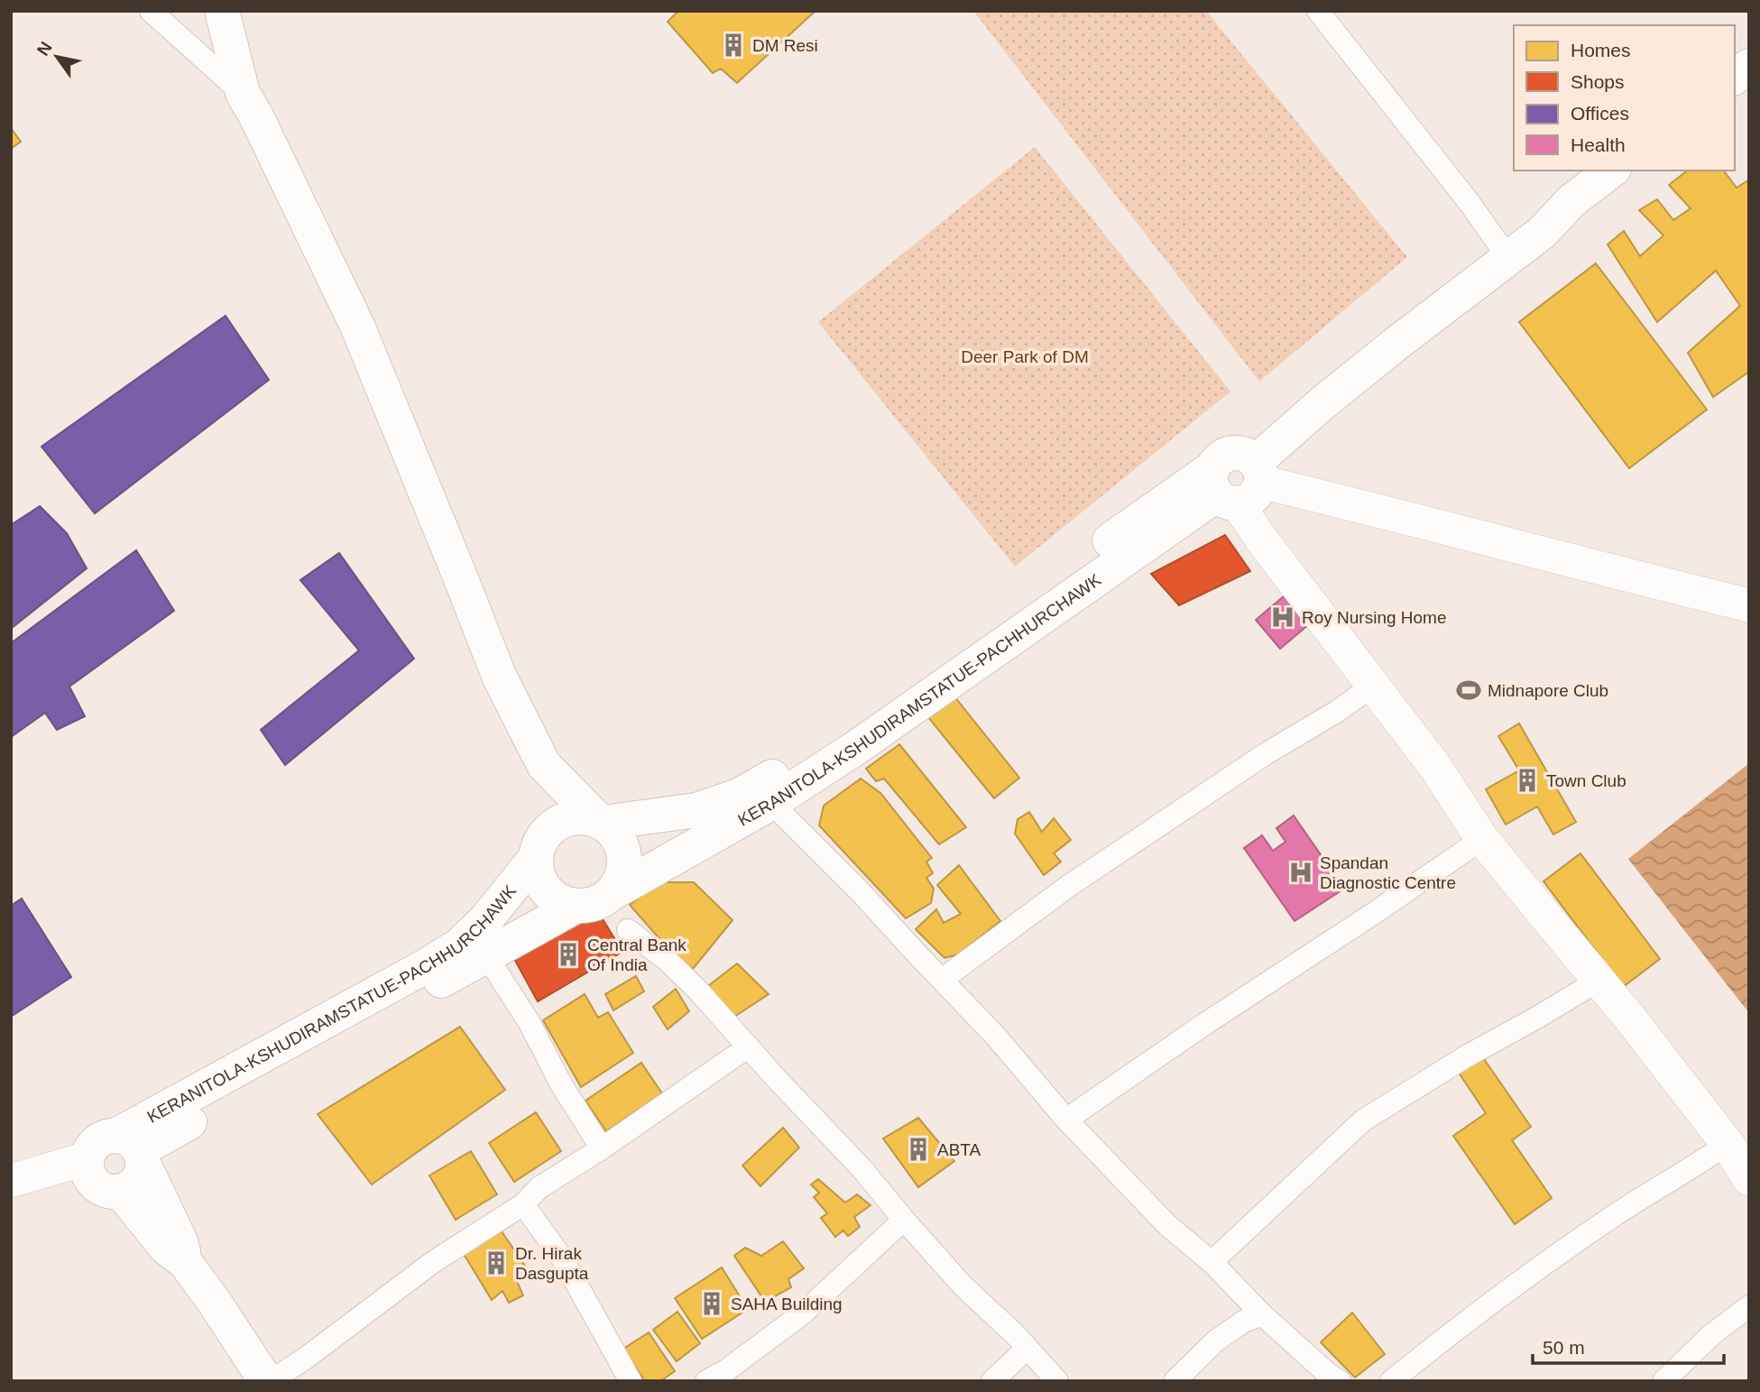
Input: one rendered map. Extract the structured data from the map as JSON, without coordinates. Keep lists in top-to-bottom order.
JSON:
{
  "streets": {
    "main road": ["KERANITOLA-KSHUDIRAMSTATUE-PACHHURCHAWK"]
  },
  "parks": ["Deer Park of DM"],
  "places": {
    "building": [
      "DM Resi",
      "Town Club",
      "Central Bank Of India",
      "ABTA",
      "Dr. Hirak Dasgupta",
      "SAHA Building"
    ],
    "hospital": ["Roy Nursing Home", "Spandan Diagnostic Centre"],
    "sports": ["Midnapore Club"]
  },
  "legend": [
    "Homes",
    "Shops",
    "Offices",
    "Health"
  ],
  "scale_bar": "50 m",
  "north": "top left"
}
